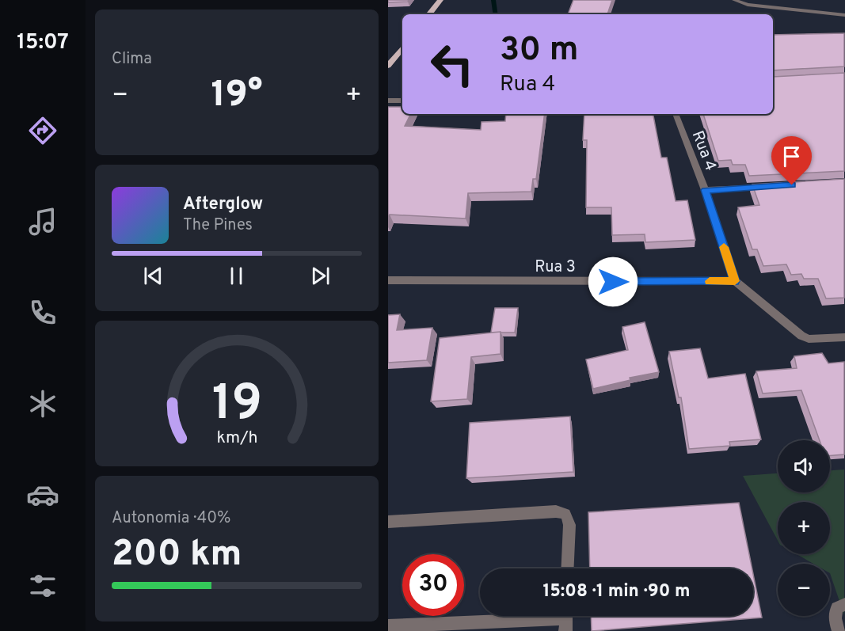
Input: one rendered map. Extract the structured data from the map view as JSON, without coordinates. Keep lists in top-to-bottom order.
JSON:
{
  "streets": {
    "street": ["Rua 4", "Rua 3"]
  },
  "crossings": [
    ["Rua 4", "Rua 3"]
  ],
  "page": {
    "tabs": "15:07",
    "tile": [
      "Clima",
      ["Autonomia · 40%", "200 km"]
    ],
    "turn": ["30 m", "Rua 4"],
    "heat": ["−", "19°", "+"],
    "song": ["Afterglow", "The Pines"],
    "map_buttons": ["+", "−"],
    "limit": "30",
    "trip": "15:08 · 1 min · 90 m",
    "gauge": ["19", "km/h"]
  }
}
